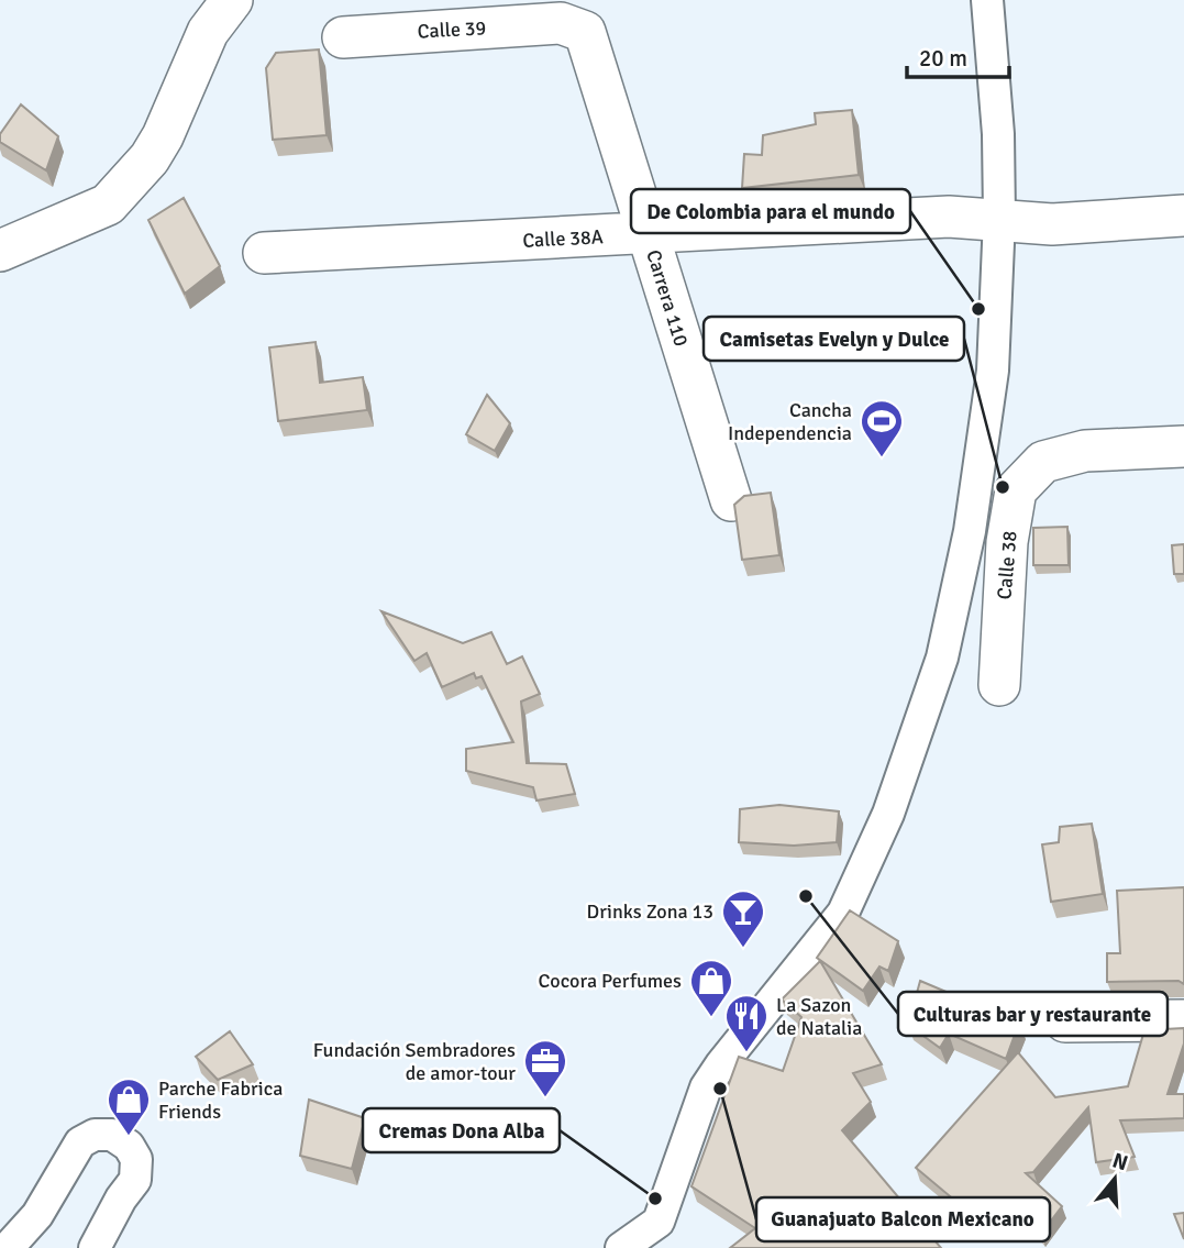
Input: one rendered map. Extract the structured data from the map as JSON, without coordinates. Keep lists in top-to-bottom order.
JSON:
{
  "streets": {
    "street": [
      "Calle 39",
      "Calle 38A",
      "Carrera 110",
      "Calle 38"
    ]
  },
  "crossings": [
    ["Calle 39", "Carrera 110"],
    ["Calle 38A", "Carrera 110"]
  ],
  "places": {
    "other": [
      "De Colombia para el mundo",
      "Camisetas Evelyn y Dulce",
      "Culturas bar y restaurante",
      "Guanajuato Balcon Mexicano",
      "Cremas Dona Alba"
    ],
    "sports": ["Cancha Independencia"],
    "bar": ["Drinks Zona 13"],
    "shop": ["Cocora Perfumes", "Parche Fabrica Friends"],
    "restaurant": ["La Sazon de Natalia"],
    "office": ["Fundación Sembradores de amor-tour"]
  },
  "scale_bar": "20 m",
  "north": "top"
}
